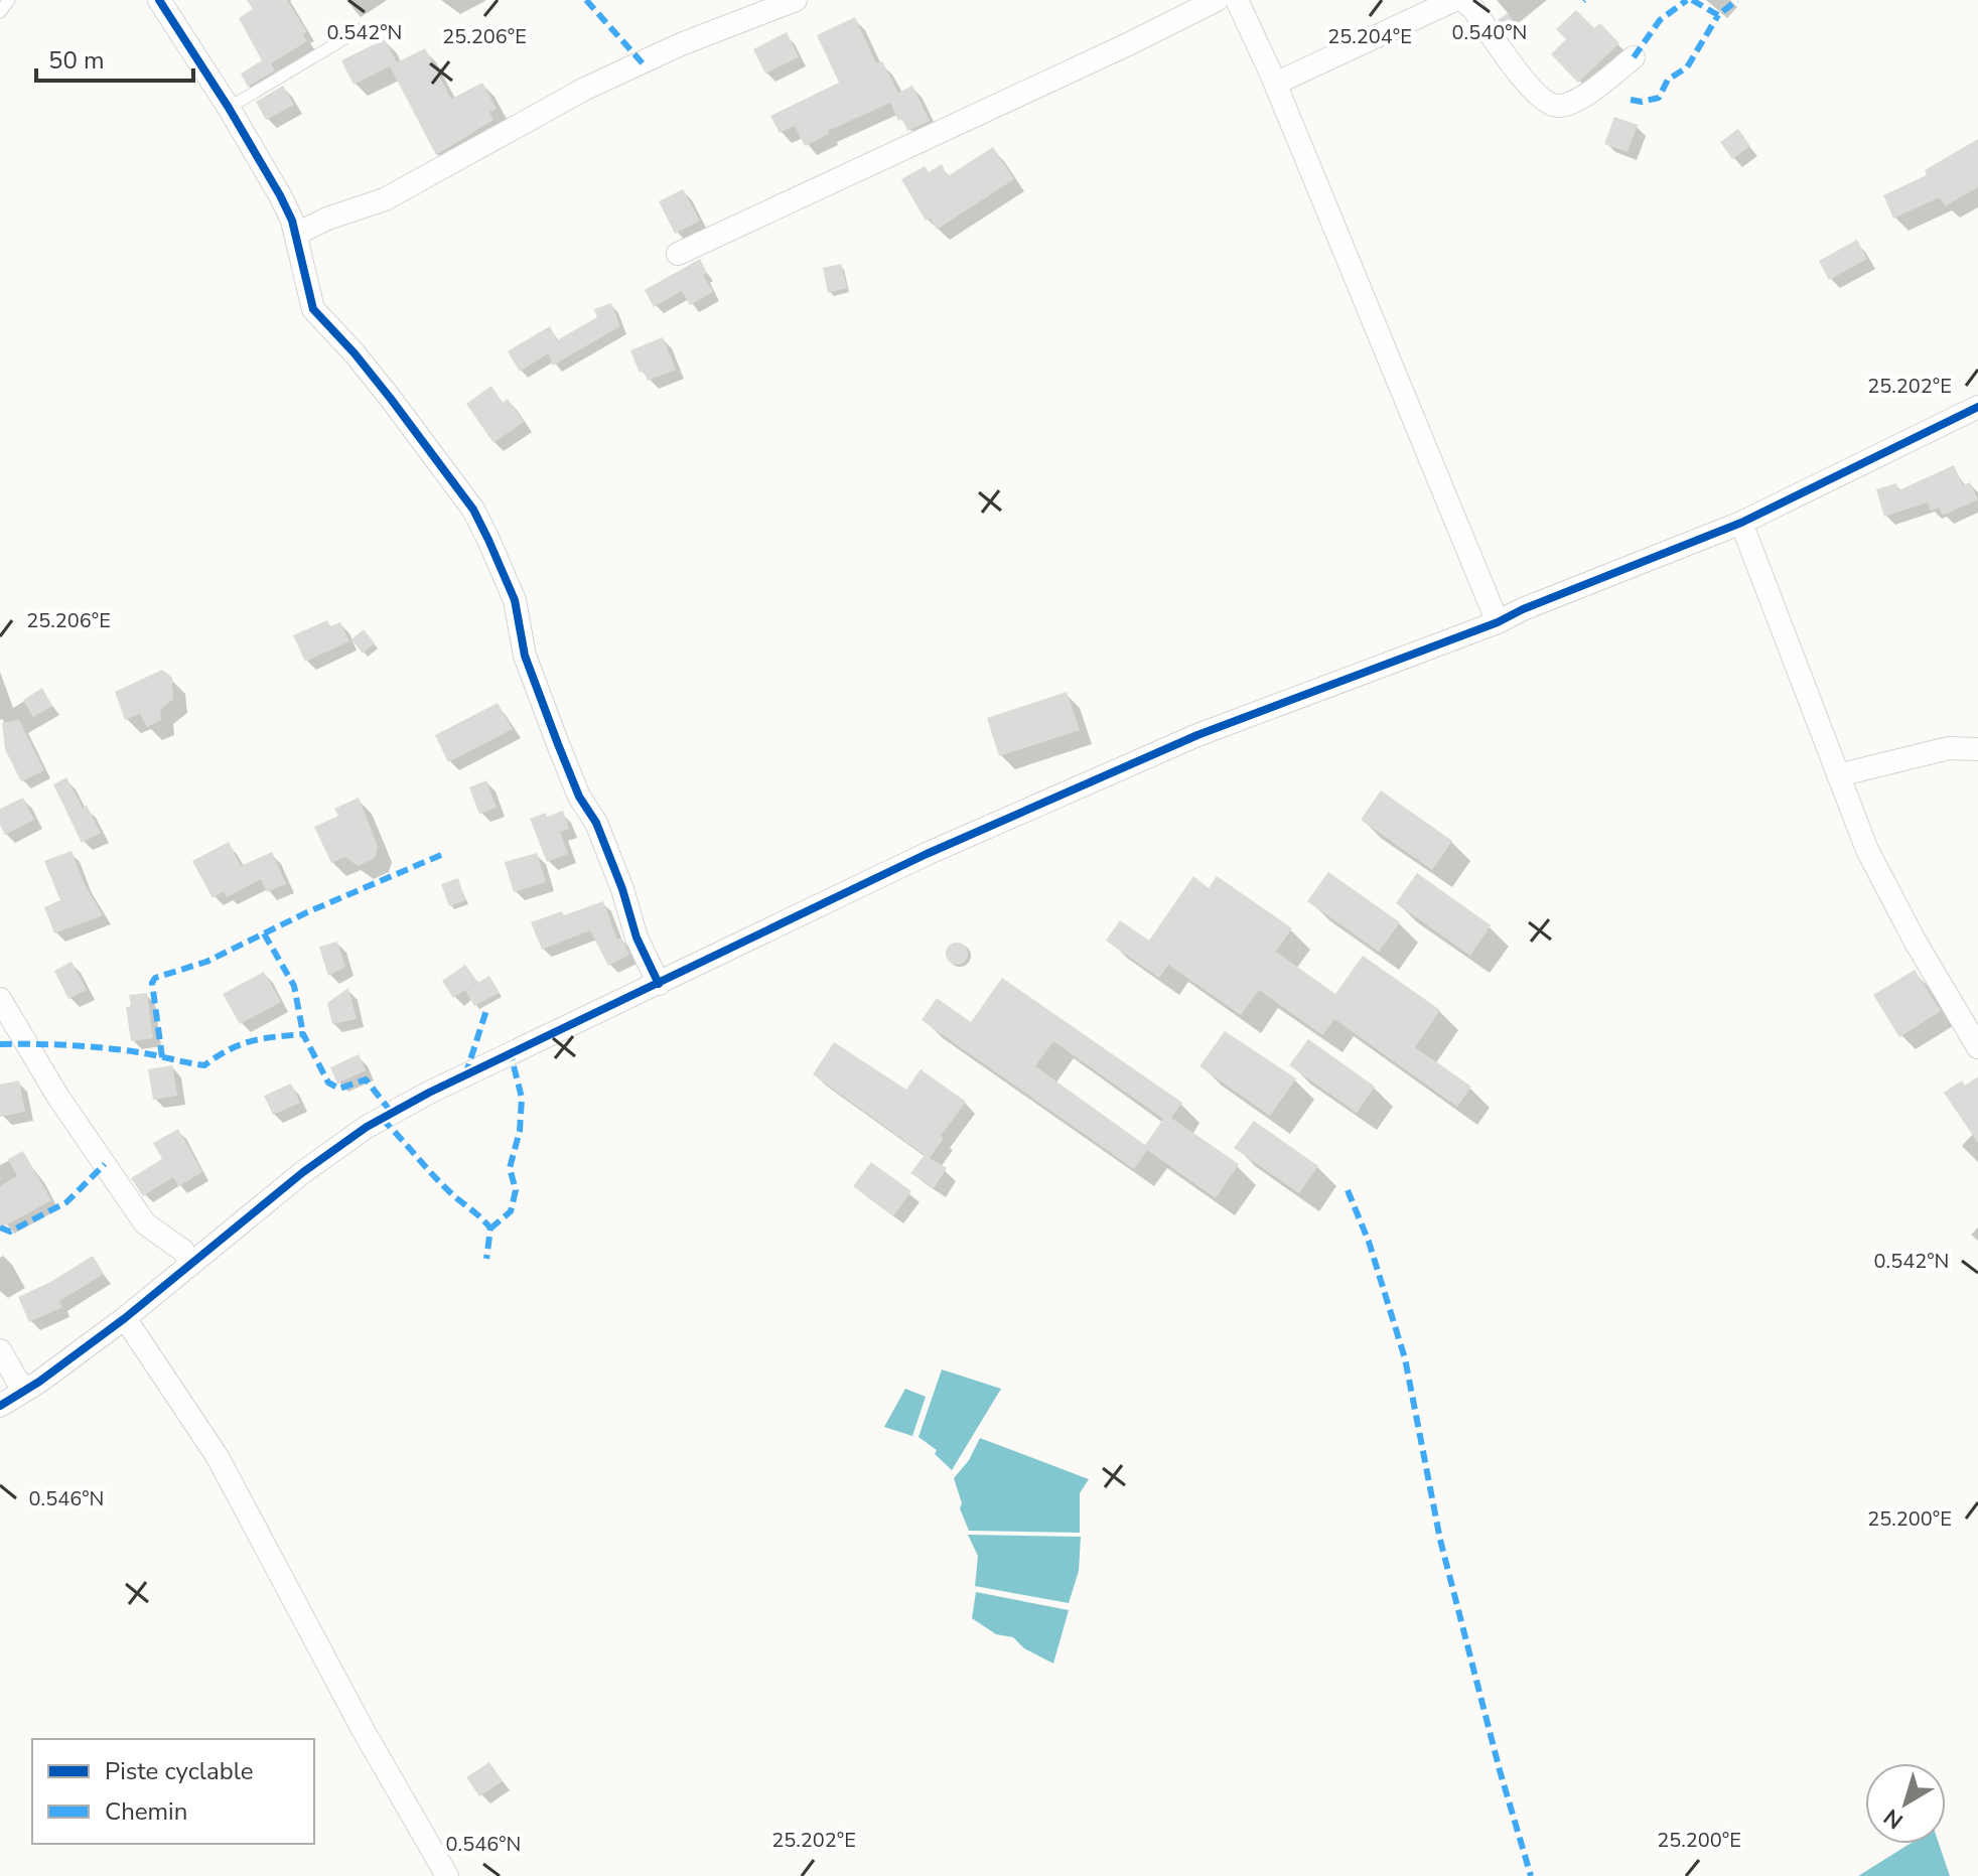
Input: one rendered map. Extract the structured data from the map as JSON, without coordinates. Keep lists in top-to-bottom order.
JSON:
{
  "legend": ["Piste cyclable", "Chemin"],
  "scale_bar": "50 m",
  "north": "bottom left",
  "coordinates": [
    "0.540°N",
    "0.542°N",
    "25.206°E",
    "25.204°E",
    "25.202°E",
    "0.546°N",
    "25.200°E"
  ]
}
